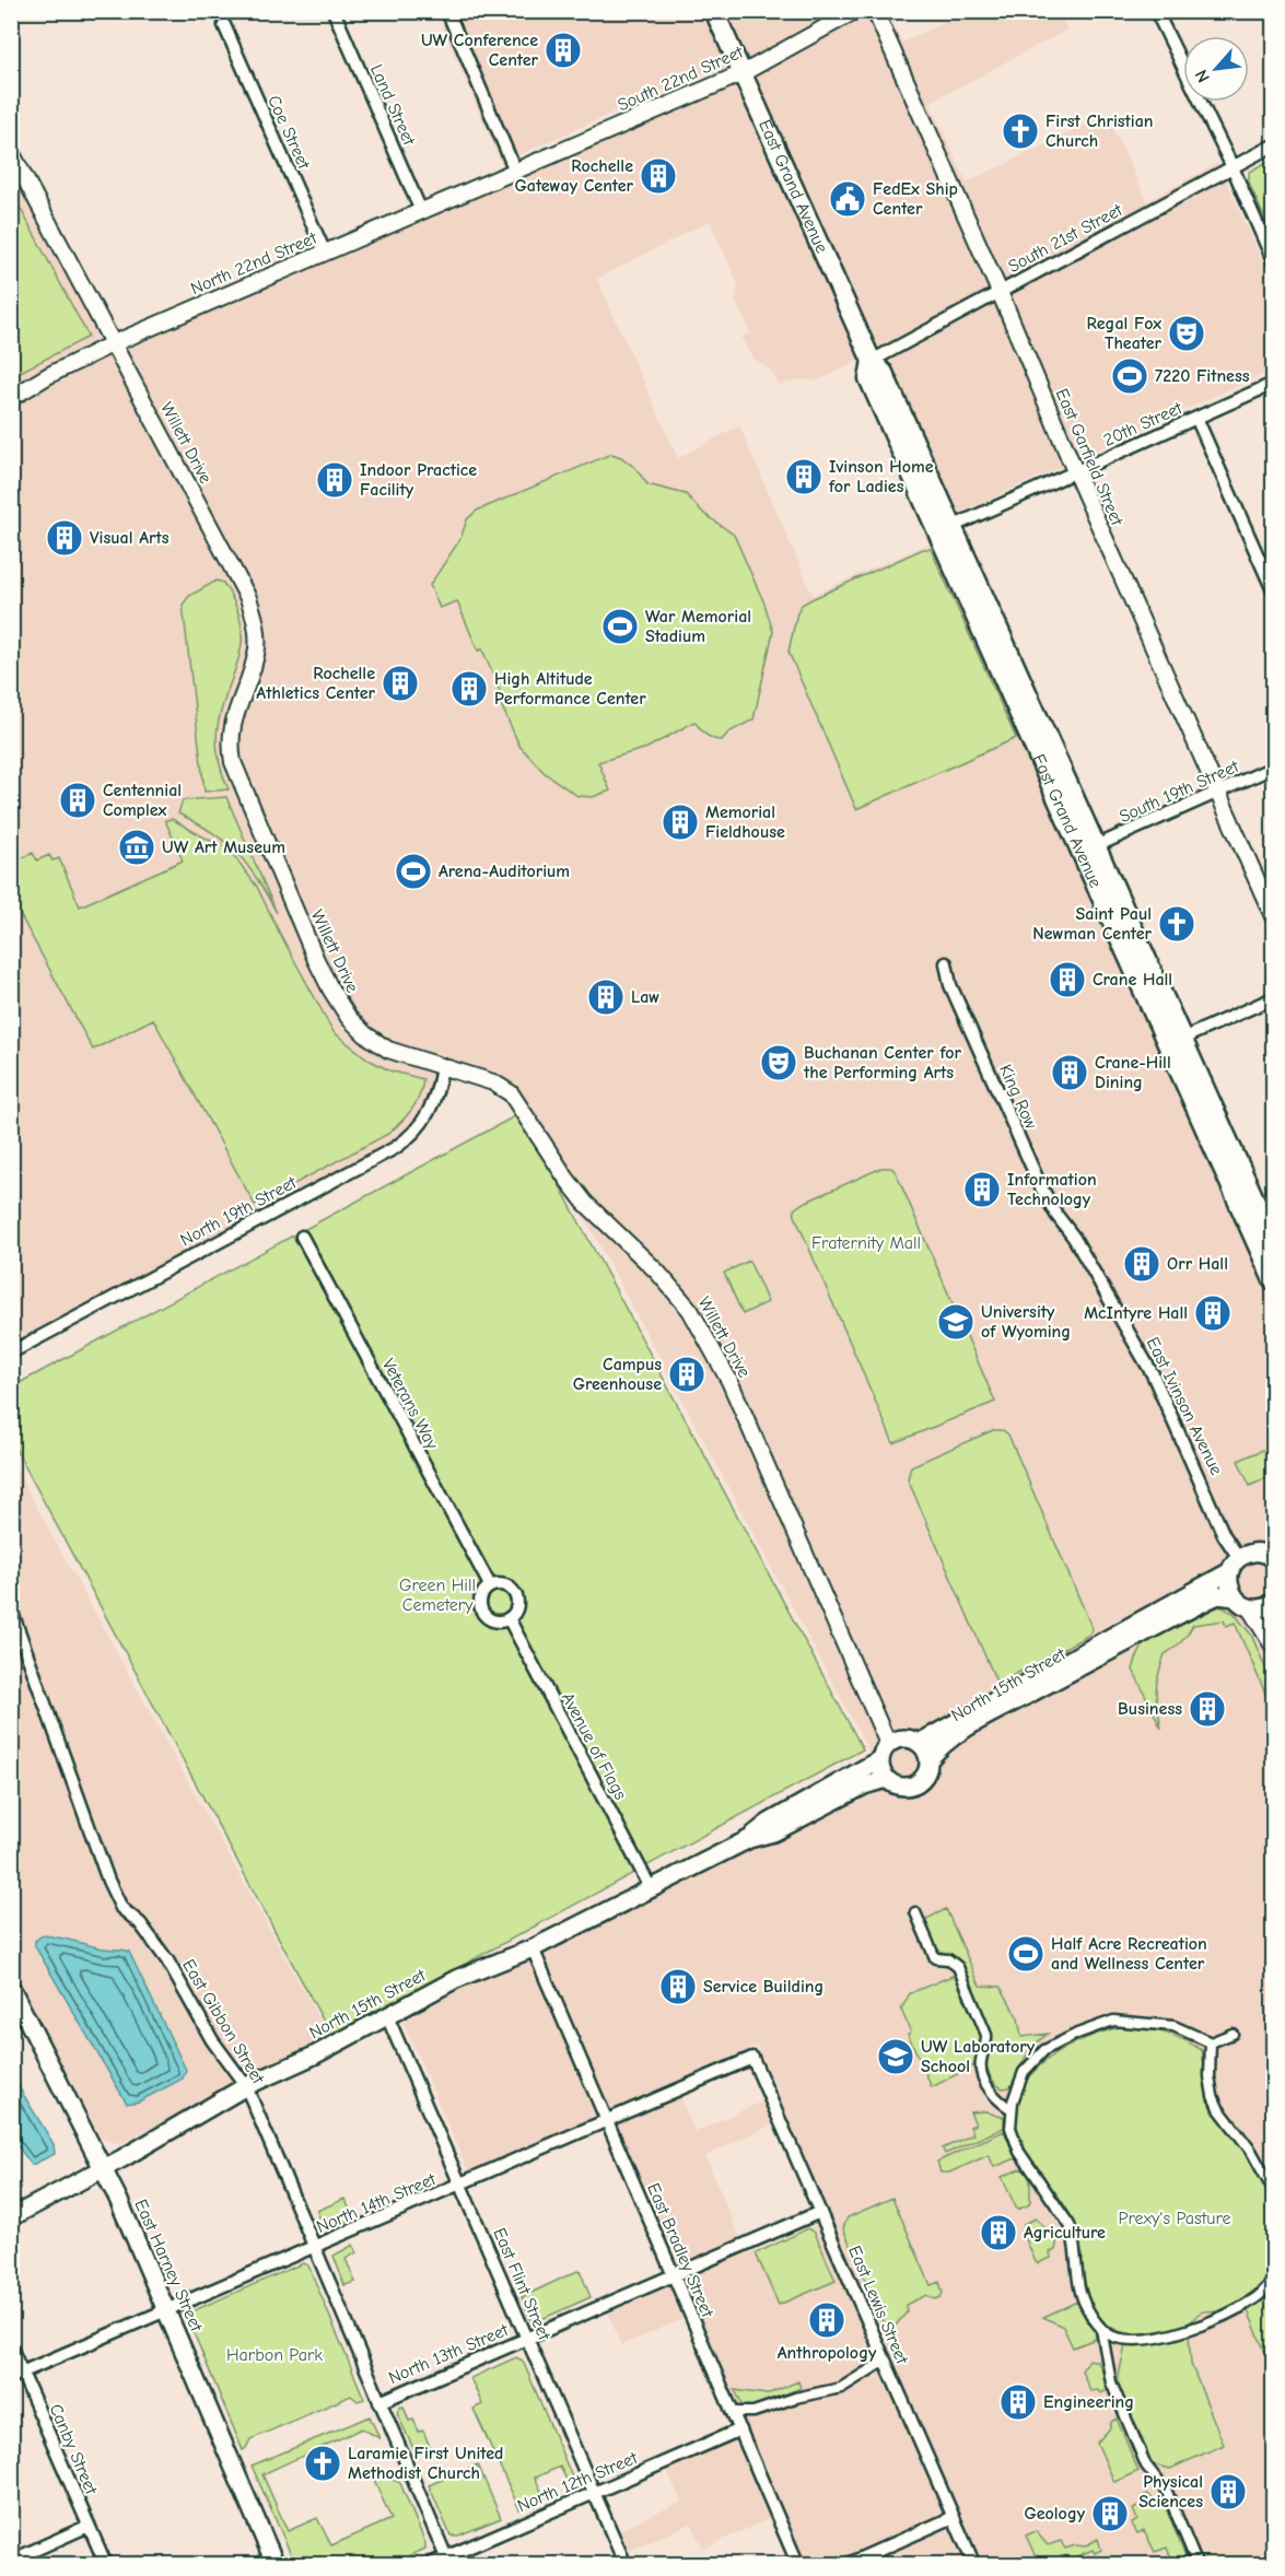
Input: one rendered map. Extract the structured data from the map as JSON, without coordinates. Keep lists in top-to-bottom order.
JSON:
{
  "streets": {
    "main road": ["East Grand Avenue", "North 15th Street", "East Harney Street"],
    "street": [
      "South 22nd Street",
      "Land Street",
      "Coe Street",
      "South 21st Street",
      "North 22nd Street",
      "20th Street",
      "Willett Drive",
      "East Garfield Street",
      "South 19th Street",
      "King Row",
      "North 19th Street",
      "Veterans Way",
      "East Ivinson Avenue",
      "Avenue of Flags",
      "East Gibbon Street",
      "North 14th Street",
      "East Bradley Street",
      "East Flint Street",
      "East Lewis Street",
      "North 13th Street",
      "Canby Street",
      "North 12th Street"
    ]
  },
  "crossings": [
    ["South 22nd Street", "East Grand Avenue"],
    ["South 22nd Street", "North 22nd Street"],
    ["Land Street", "North 22nd Street"],
    ["Coe Street", "North 22nd Street"],
    ["East Grand Avenue", "South 21st Street"],
    ["East Grand Avenue", "20th Street"],
    ["East Grand Avenue", "South 19th Street"],
    ["South 21st Street", "East Garfield Street"],
    ["North 22nd Street", "Willett Drive"],
    ["20th Street", "East Garfield Street"],
    ["Willett Drive", "North 19th Street"],
    ["Willett Drive", "North 15th Street"],
    ["East Garfield Street", "South 19th Street"],
    ["King Row", "East Ivinson Avenue"],
    ["Veterans Way", "Avenue of Flags"],
    ["North 15th Street", "Avenue of Flags"],
    ["North 15th Street", "East Gibbon Street"],
    ["North 15th Street", "East Bradley Street"],
    ["North 15th Street", "East Harney Street"],
    ["North 15th Street", "East Flint Street"],
    ["East Gibbon Street", "North 14th Street"],
    ["East Gibbon Street", "North 13th Street"],
    ["East Gibbon Street", "North 12th Street"],
    ["North 14th Street", "East Bradley Street"],
    ["North 14th Street", "East Harney Street"],
    ["North 14th Street", "East Flint Street"],
    ["North 14th Street", "East Lewis Street"],
    ["North 14th Street", "Canby Street"],
    ["East Bradley Street", "North 13th Street"],
    ["East Bradley Street", "North 12th Street"],
    ["East Flint Street", "North 13th Street"],
    ["East Flint Street", "North 12th Street"],
    ["East Lewis Street", "North 13th Street"]
  ],
  "parks": [
    "Fraternity Mall",
    "Green Hill Cemetery",
    "Prexy's Pasture",
    "Harbon Park"
  ],
  "places": {
    "building": [
      "UW Conference Center",
      "Rochelle Gateway Center",
      "Ivinson Home for Ladies",
      "Indoor Practice Facility",
      "Visual Arts",
      "Rochelle Athletics Center",
      "High Altitude Performance Center",
      "Centennial Complex",
      "Memorial Fieldhouse",
      "Crane Hall",
      "Law",
      "Crane-Hill Dining",
      "Information Technology",
      "Orr Hall",
      "McIntyre Hall",
      "Campus Greenhouse",
      "Business",
      "Service Building",
      "Agriculture",
      "Anthropology",
      "Engineering",
      "Physical Sciences",
      "Geology"
    ],
    "church": ["First Christian Church", "Saint Paul Newman Center", "Laramie First United Methodist Church"],
    "public building": ["FedEx Ship Center"],
    "theatre": ["Regal Fox Theater", "Buchanan Center for the Performing Arts"],
    "sports": [
      "7220 Fitness",
      "War Memorial Stadium",
      "Arena-Auditorium",
      "Half Acre Recreation and Wellness Center"
    ],
    "museum": ["UW Art Museum"],
    "school or university": ["University of Wyoming", "UW Laboratory School"]
  },
  "north": "bottom left"
}
